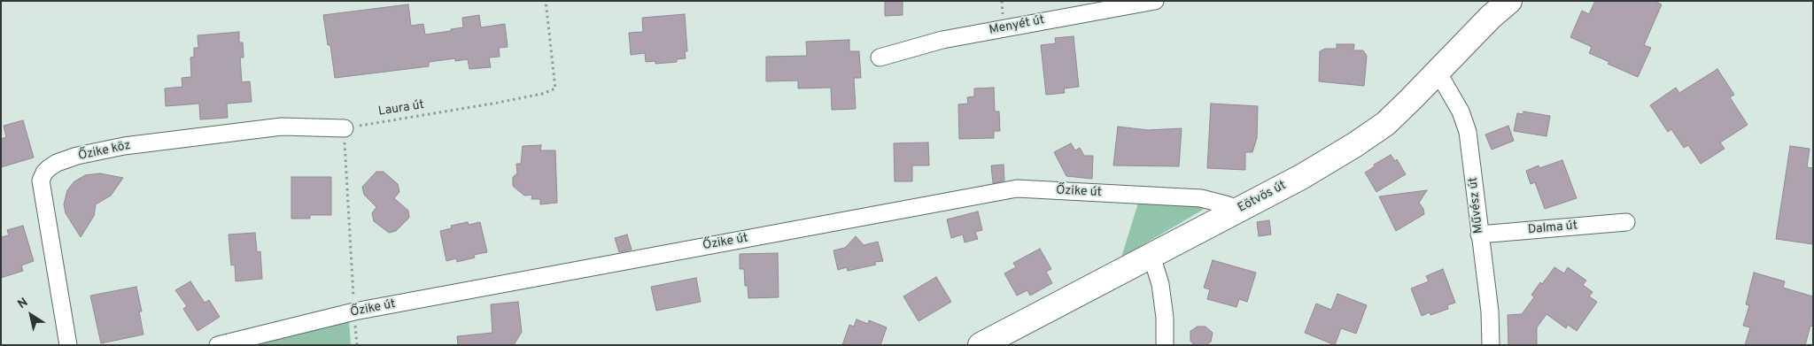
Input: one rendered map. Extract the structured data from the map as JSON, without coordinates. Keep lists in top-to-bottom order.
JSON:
{
  "streets": {
    "street": [
      "Menyét út",
      "Őzike köz",
      "Őzike út",
      "Eötvös út",
      "Művész út",
      "Dalma út"
    ],
    "path": ["Laura út"]
  },
  "crossings": [
    ["Laura út", "Őzike köz"],
    ["Őzike út", "Eötvös út"],
    ["Eötvös út", "Művész út"],
    ["Művész út", "Dalma út"]
  ],
  "north": "top left"
}
